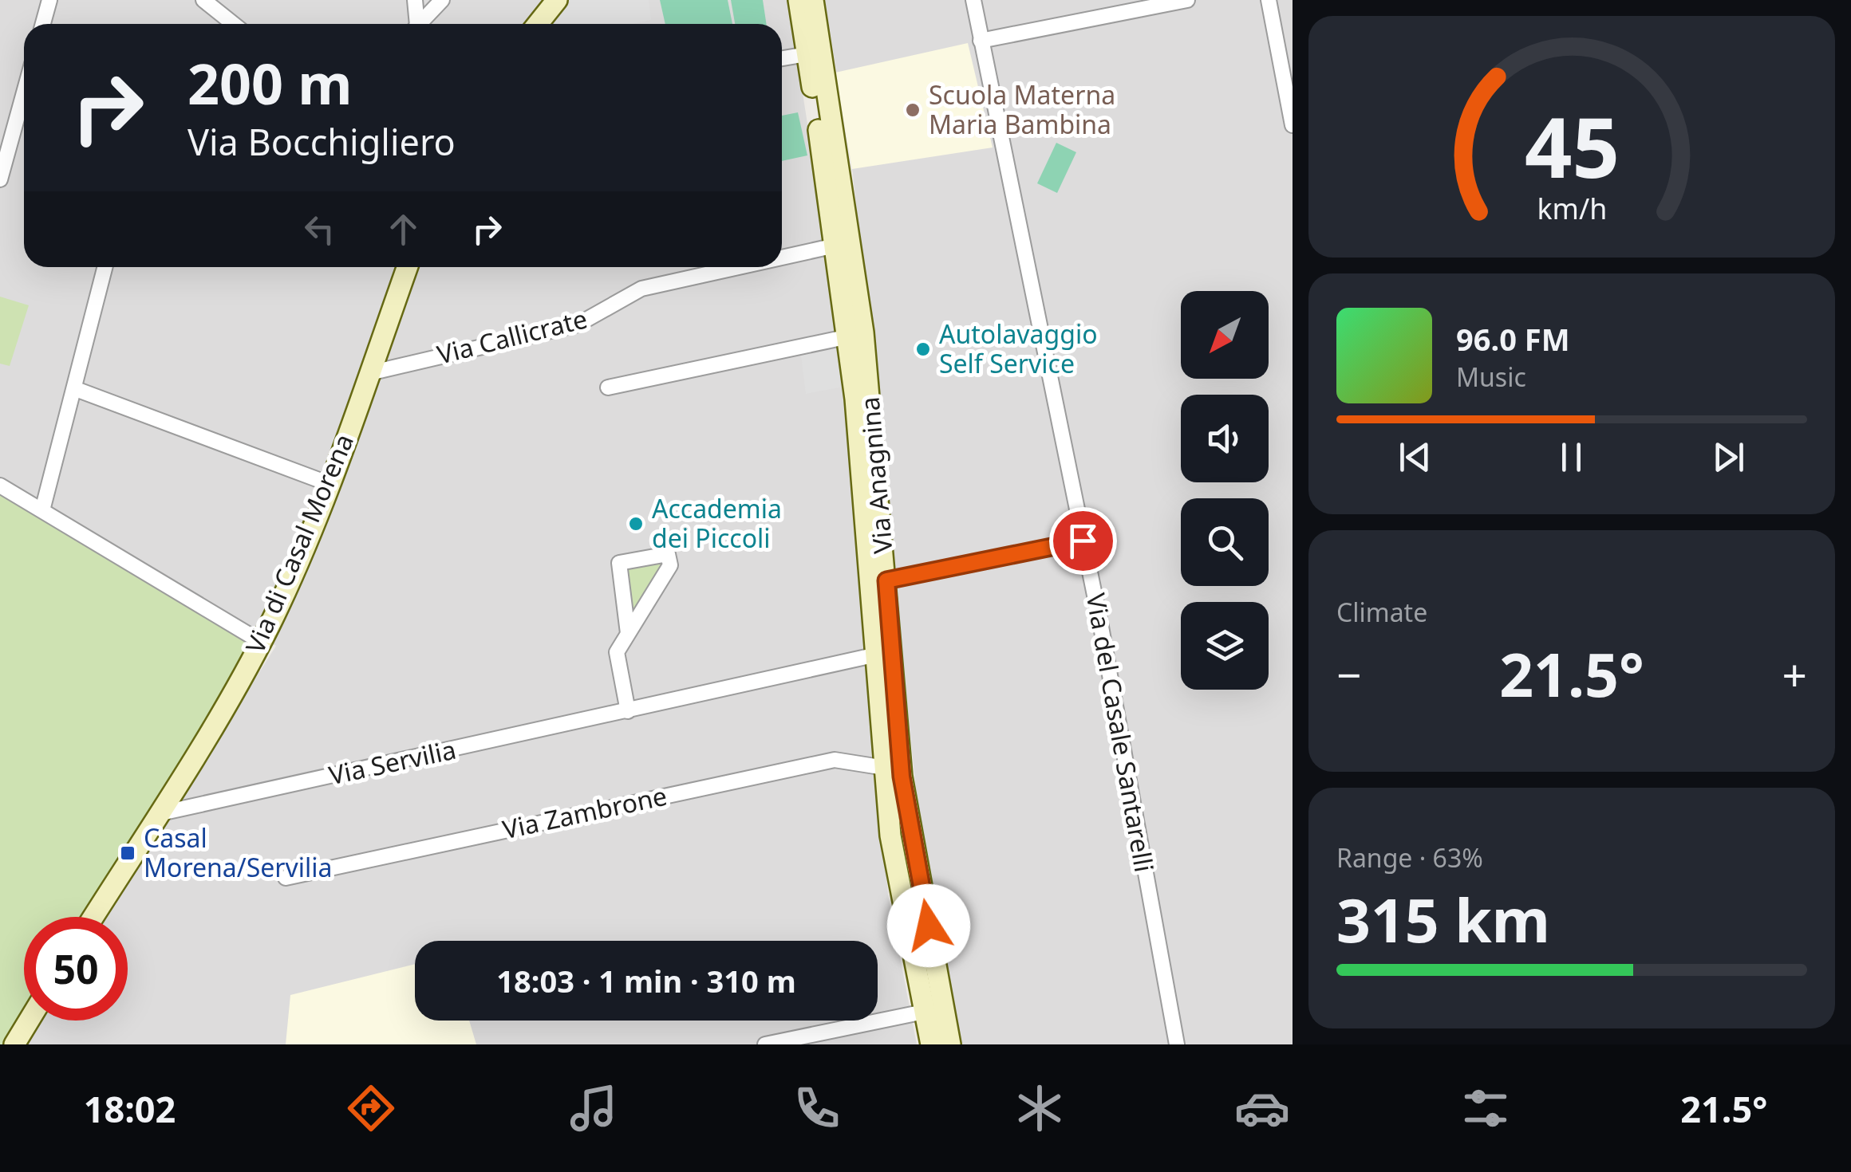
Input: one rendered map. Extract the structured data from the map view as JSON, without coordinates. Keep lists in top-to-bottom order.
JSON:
{
  "streets": {
    "main road": ["Via Anagnina", "Via di Casal Morena"],
    "street": [
      "Via Callicrate",
      "Via del Casale Santarelli",
      "Via Servilia",
      "Via Zambrone"
    ]
  },
  "crossings": [
    ["Via Callicrate", "Via Anagnina"],
    ["Via Callicrate", "Via di Casal Morena"],
    ["Via Anagnina", "Via Servilia"],
    ["Via Anagnina", "Via Zambrone"],
    ["Via di Casal Morena", "Via Servilia"]
  ],
  "places": {
    "other": ["Scuola Materna Maria Bambina", "Autolavaggio Self Service", "Accademia dei Piccoli"],
    "transit": ["Casal Morena/Servilia"]
  },
  "north": "bottom left",
  "page": {
    "turn": ["200 m", "Via Bocchigliero"],
    "song": ["96.0 FM", "Music"],
    "tile": [
      "Climate",
      ["Range · 63%", "315 km"]
    ],
    "heat": ["−", "21.5°", "+"],
    "limit": "50",
    "trip": "18:03 · 1 min · 310 m",
    "tabs": ["18:02", "21.5°"],
    "gauge": ["45", "km/h"]
  }
}
